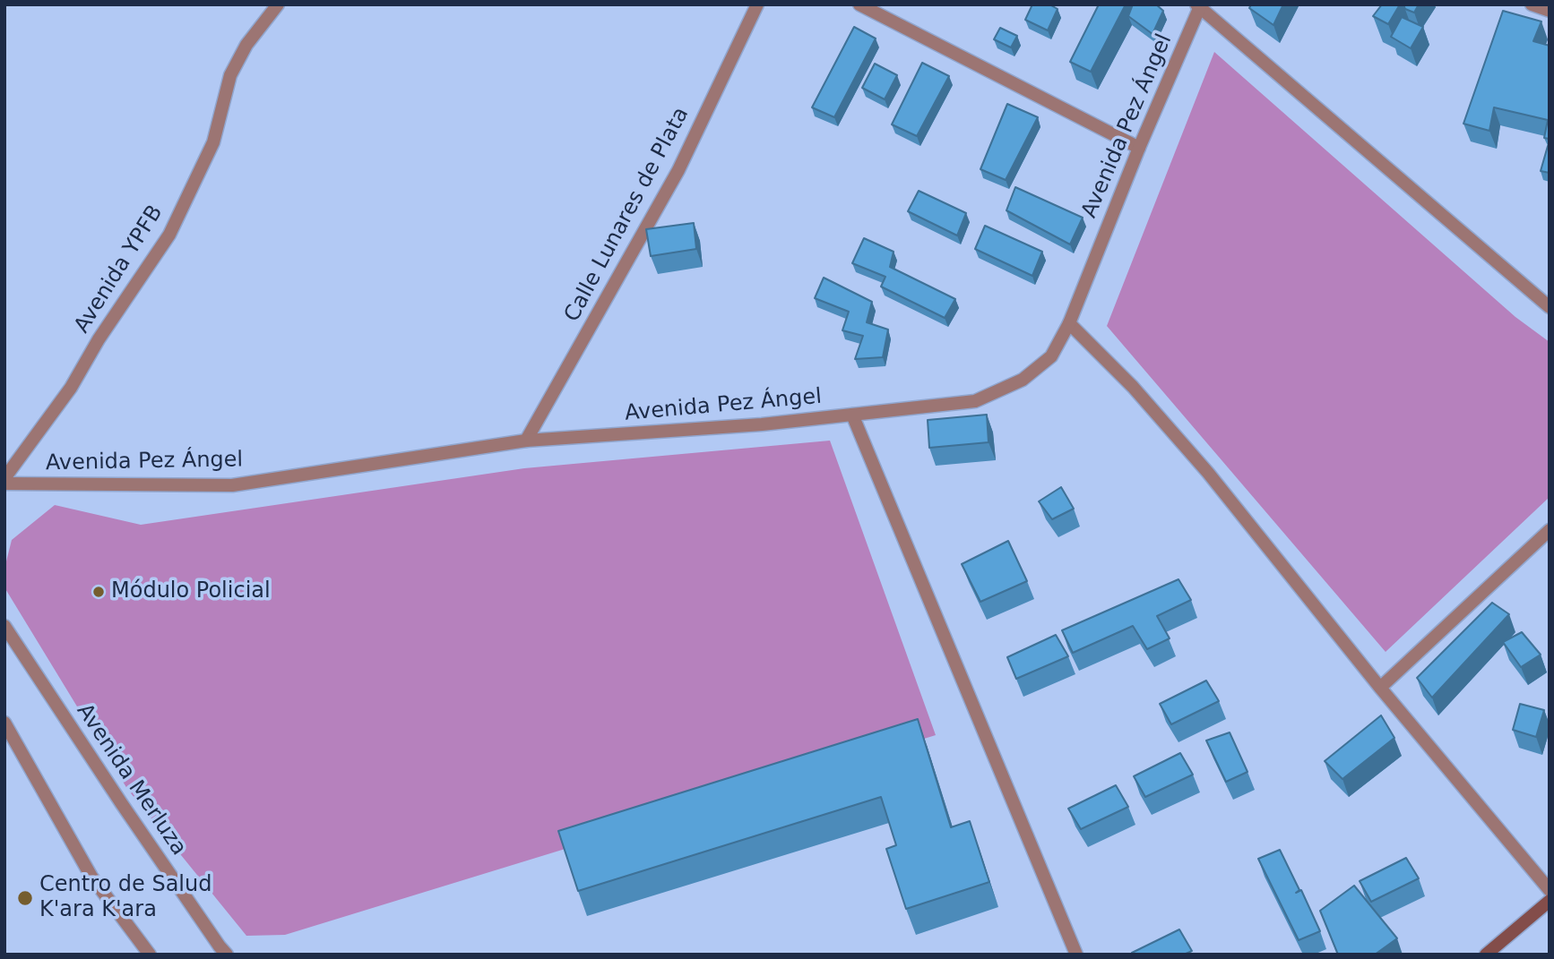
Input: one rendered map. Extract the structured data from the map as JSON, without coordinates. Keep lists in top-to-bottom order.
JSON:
{
  "streets": {
    "street": [
      "Avenida Pez Ángel",
      "Calle Lunares de Plata",
      "Avenida YPFB",
      "Avenida Merluza"
    ]
  },
  "crossings": [
    ["Avenida Pez Ángel", "Calle Lunares de Plata"]
  ],
  "places": ["Módulo Policial", "Centro de Salud K'ara K'ara"]
}
